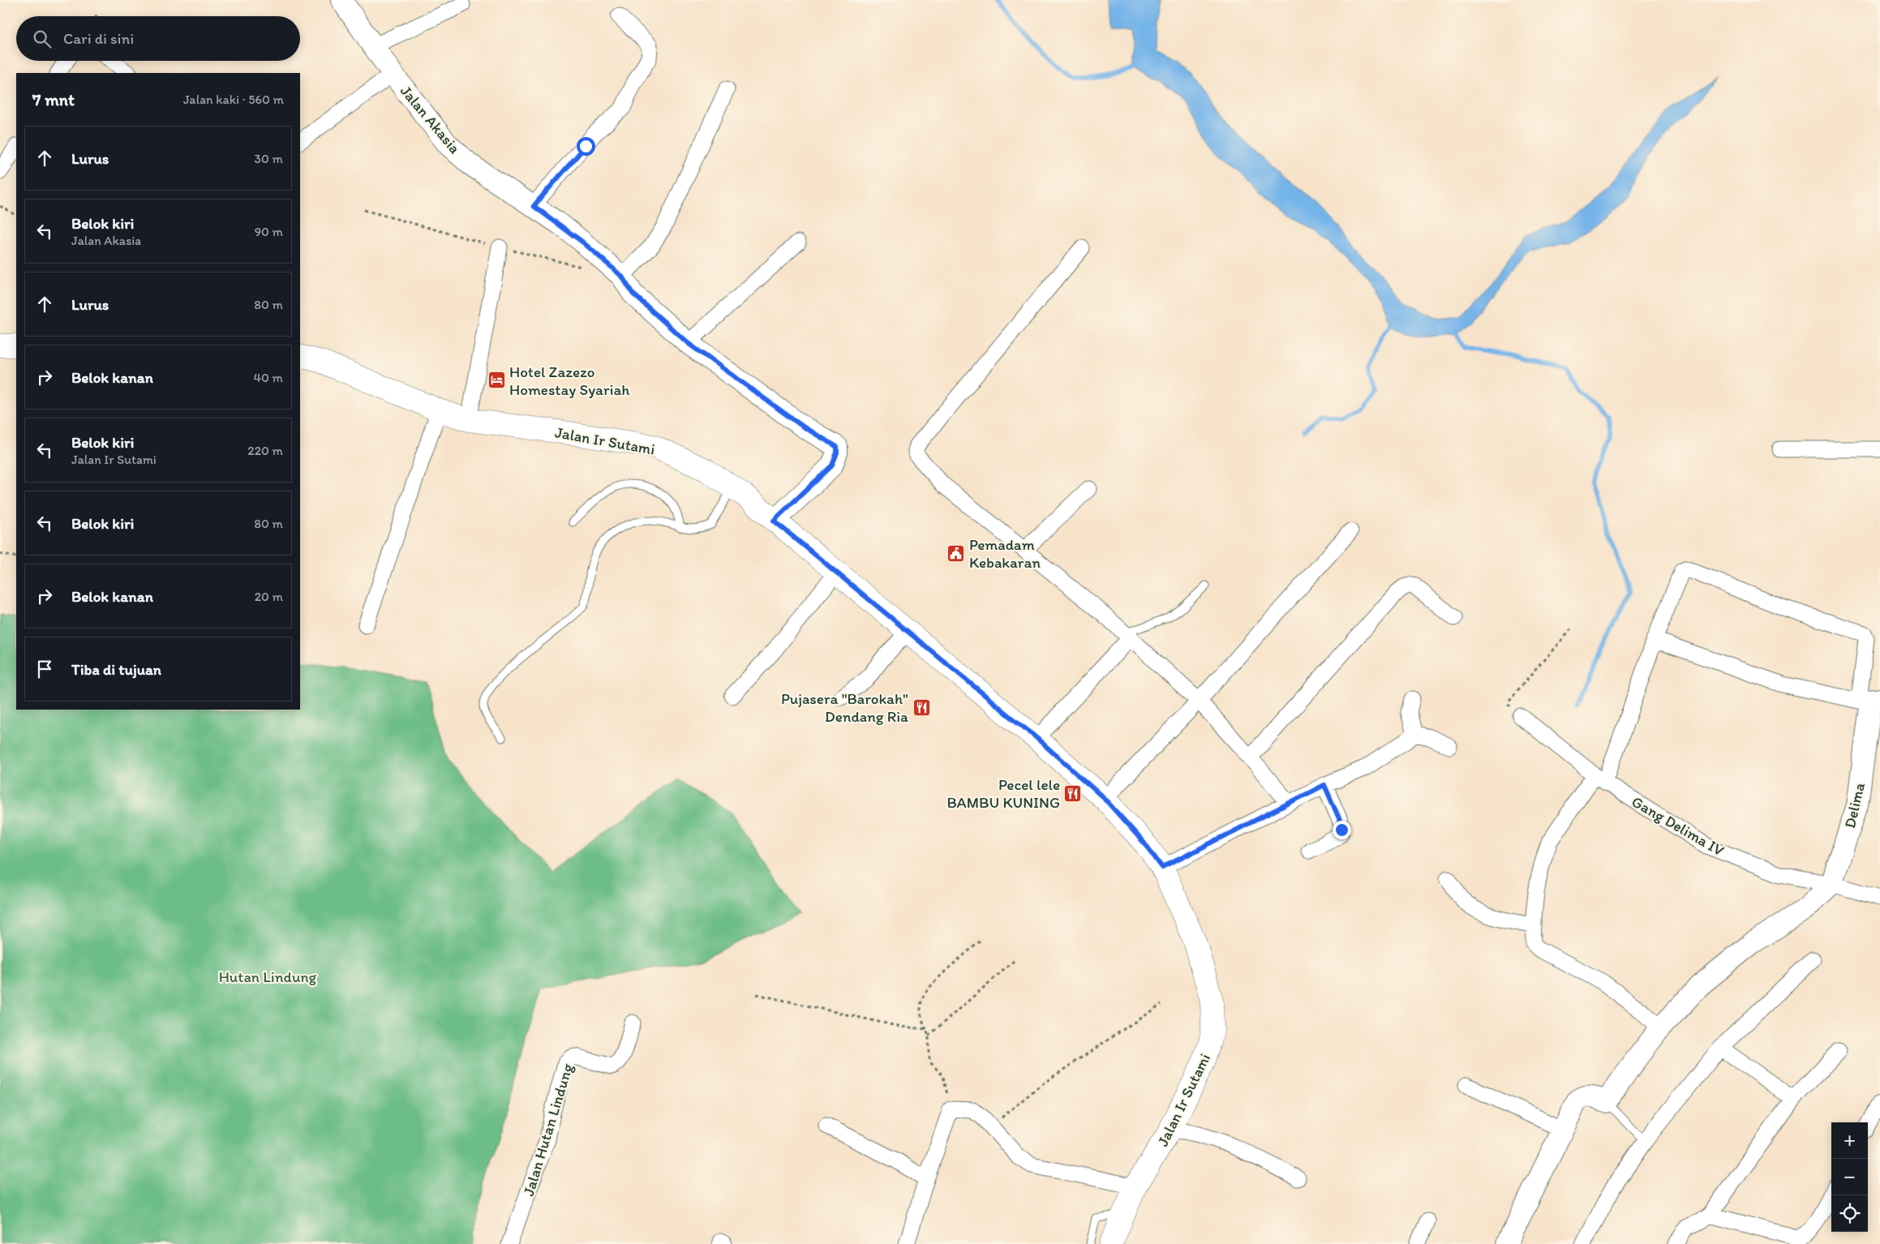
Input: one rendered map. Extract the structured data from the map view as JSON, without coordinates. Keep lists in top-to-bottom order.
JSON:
{
  "streets": {
    "main road": ["Jalan Ir Sutami"],
    "street": [
      "Jalan Akasia",
      "Delima",
      "Gang Delima IV",
      "Jalan Hutan Lindung"
    ]
  },
  "crossings": [
    ["Jalan Akasia", "Jalan Ir Sutami"],
    ["Delima", "Gang Delima IV"]
  ],
  "parks": ["Hutan Lindung"],
  "places": {
    "hotel": ["Hotel Zazezo Homestay Syariah"],
    "public building": ["Pemadam Kebakaran"],
    "restaurant": ["Pujasera \"Barokah\" Dendang Ria", "Pecel lele BAMBU KUNING"]
  },
  "page": {
    "search": "Cari di sini",
    "heading": ["7 mnt", "Jalan kaki · 560 m"],
    "list": [
      ["Lurus", "30 m"],
      ["Belok kiri", "Jalan Akasia", "90 m"],
      ["Lurus", "80 m"],
      ["Belok kanan", "40 m"],
      ["Belok kiri", "Jalan Ir Sutami", "220 m"],
      ["Belok kiri", "80 m"],
      ["Belok kanan", "20 m"],
      "Tiba di tujuan"
    ],
    "map_buttons": ["+", "−"]
  }
}
